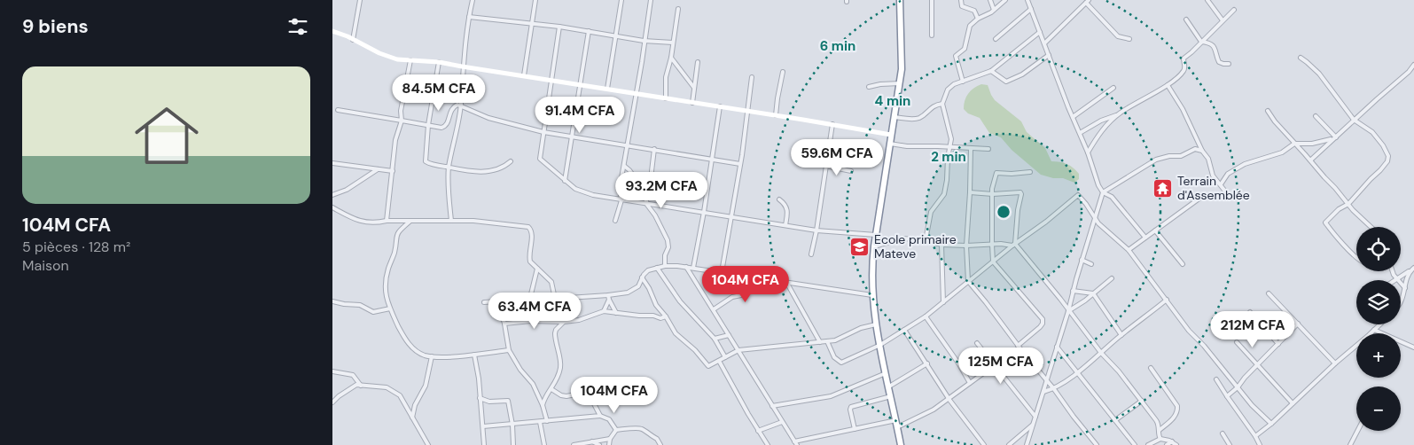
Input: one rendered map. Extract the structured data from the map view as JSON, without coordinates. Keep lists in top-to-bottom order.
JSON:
{
  "places": {
    "temple": ["Terrain d'Assemblée"],
    "school or university": ["Ecole primaire Mateve"]
  },
  "page": {
    "heading": "9 biens",
    "list": [
      {
        "name": "104M CFA",
        "note": "5 pièces · 128 m² · Maison"
      }
    ],
    "price": [
      "84.5M CFA",
      "91.4M CFA",
      "59.6M CFA",
      "93.2M CFA",
      "104M CFA",
      "63.4M CFA",
      "212M CFA",
      "125M CFA",
      "104M CFA"
    ],
    "map_buttons": ["+", "−"]
  },
  "rings": ["6 min", "4 min", "2 min"]
}
